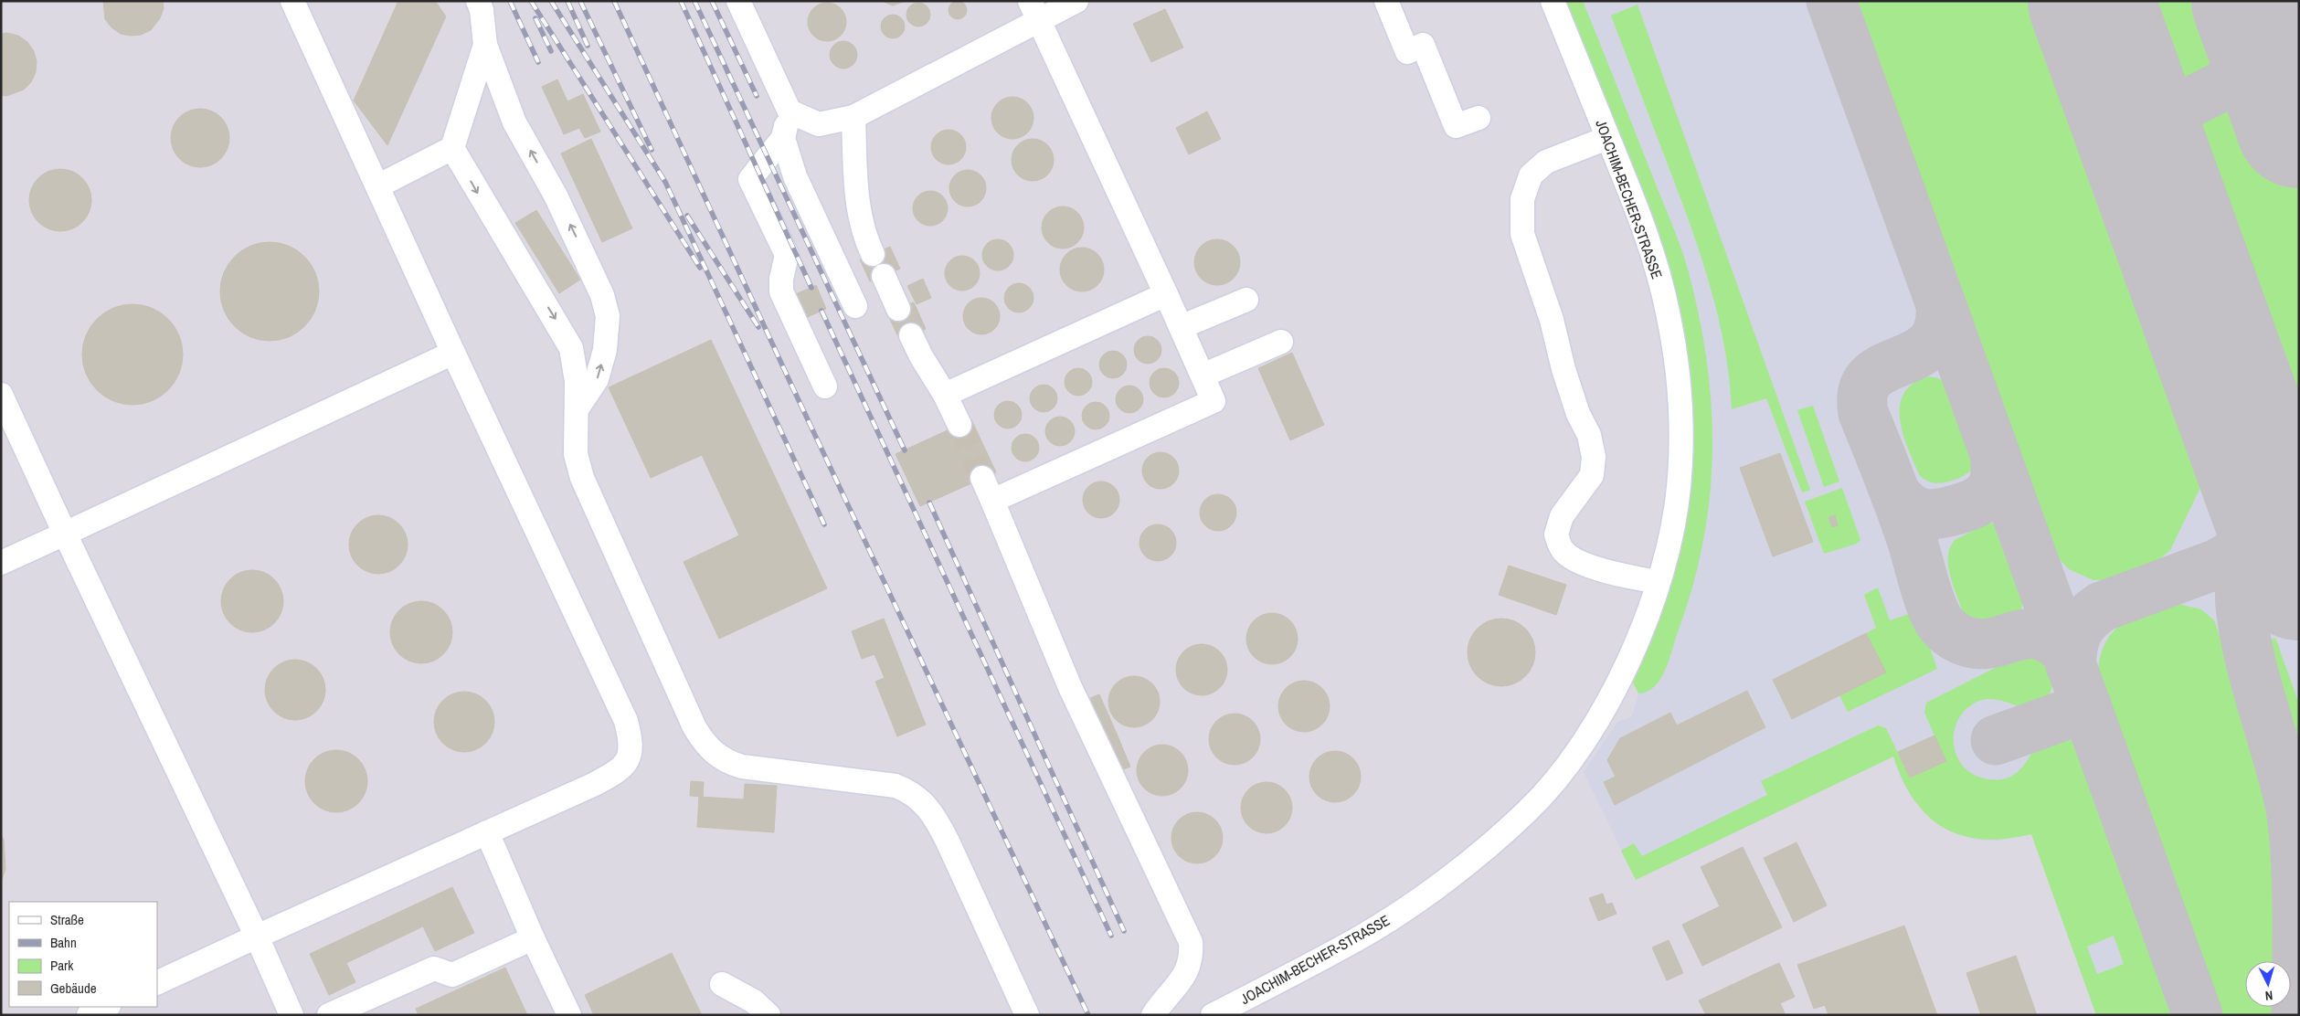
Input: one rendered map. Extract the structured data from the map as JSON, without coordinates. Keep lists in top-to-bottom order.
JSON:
{
  "streets": {
    "street": ["JOACHIM-BECHER-STRASSE"]
  },
  "legend": [
    "Straße",
    "Bahn",
    "Park",
    "Gebäude"
  ],
  "north": "bottom"
}
